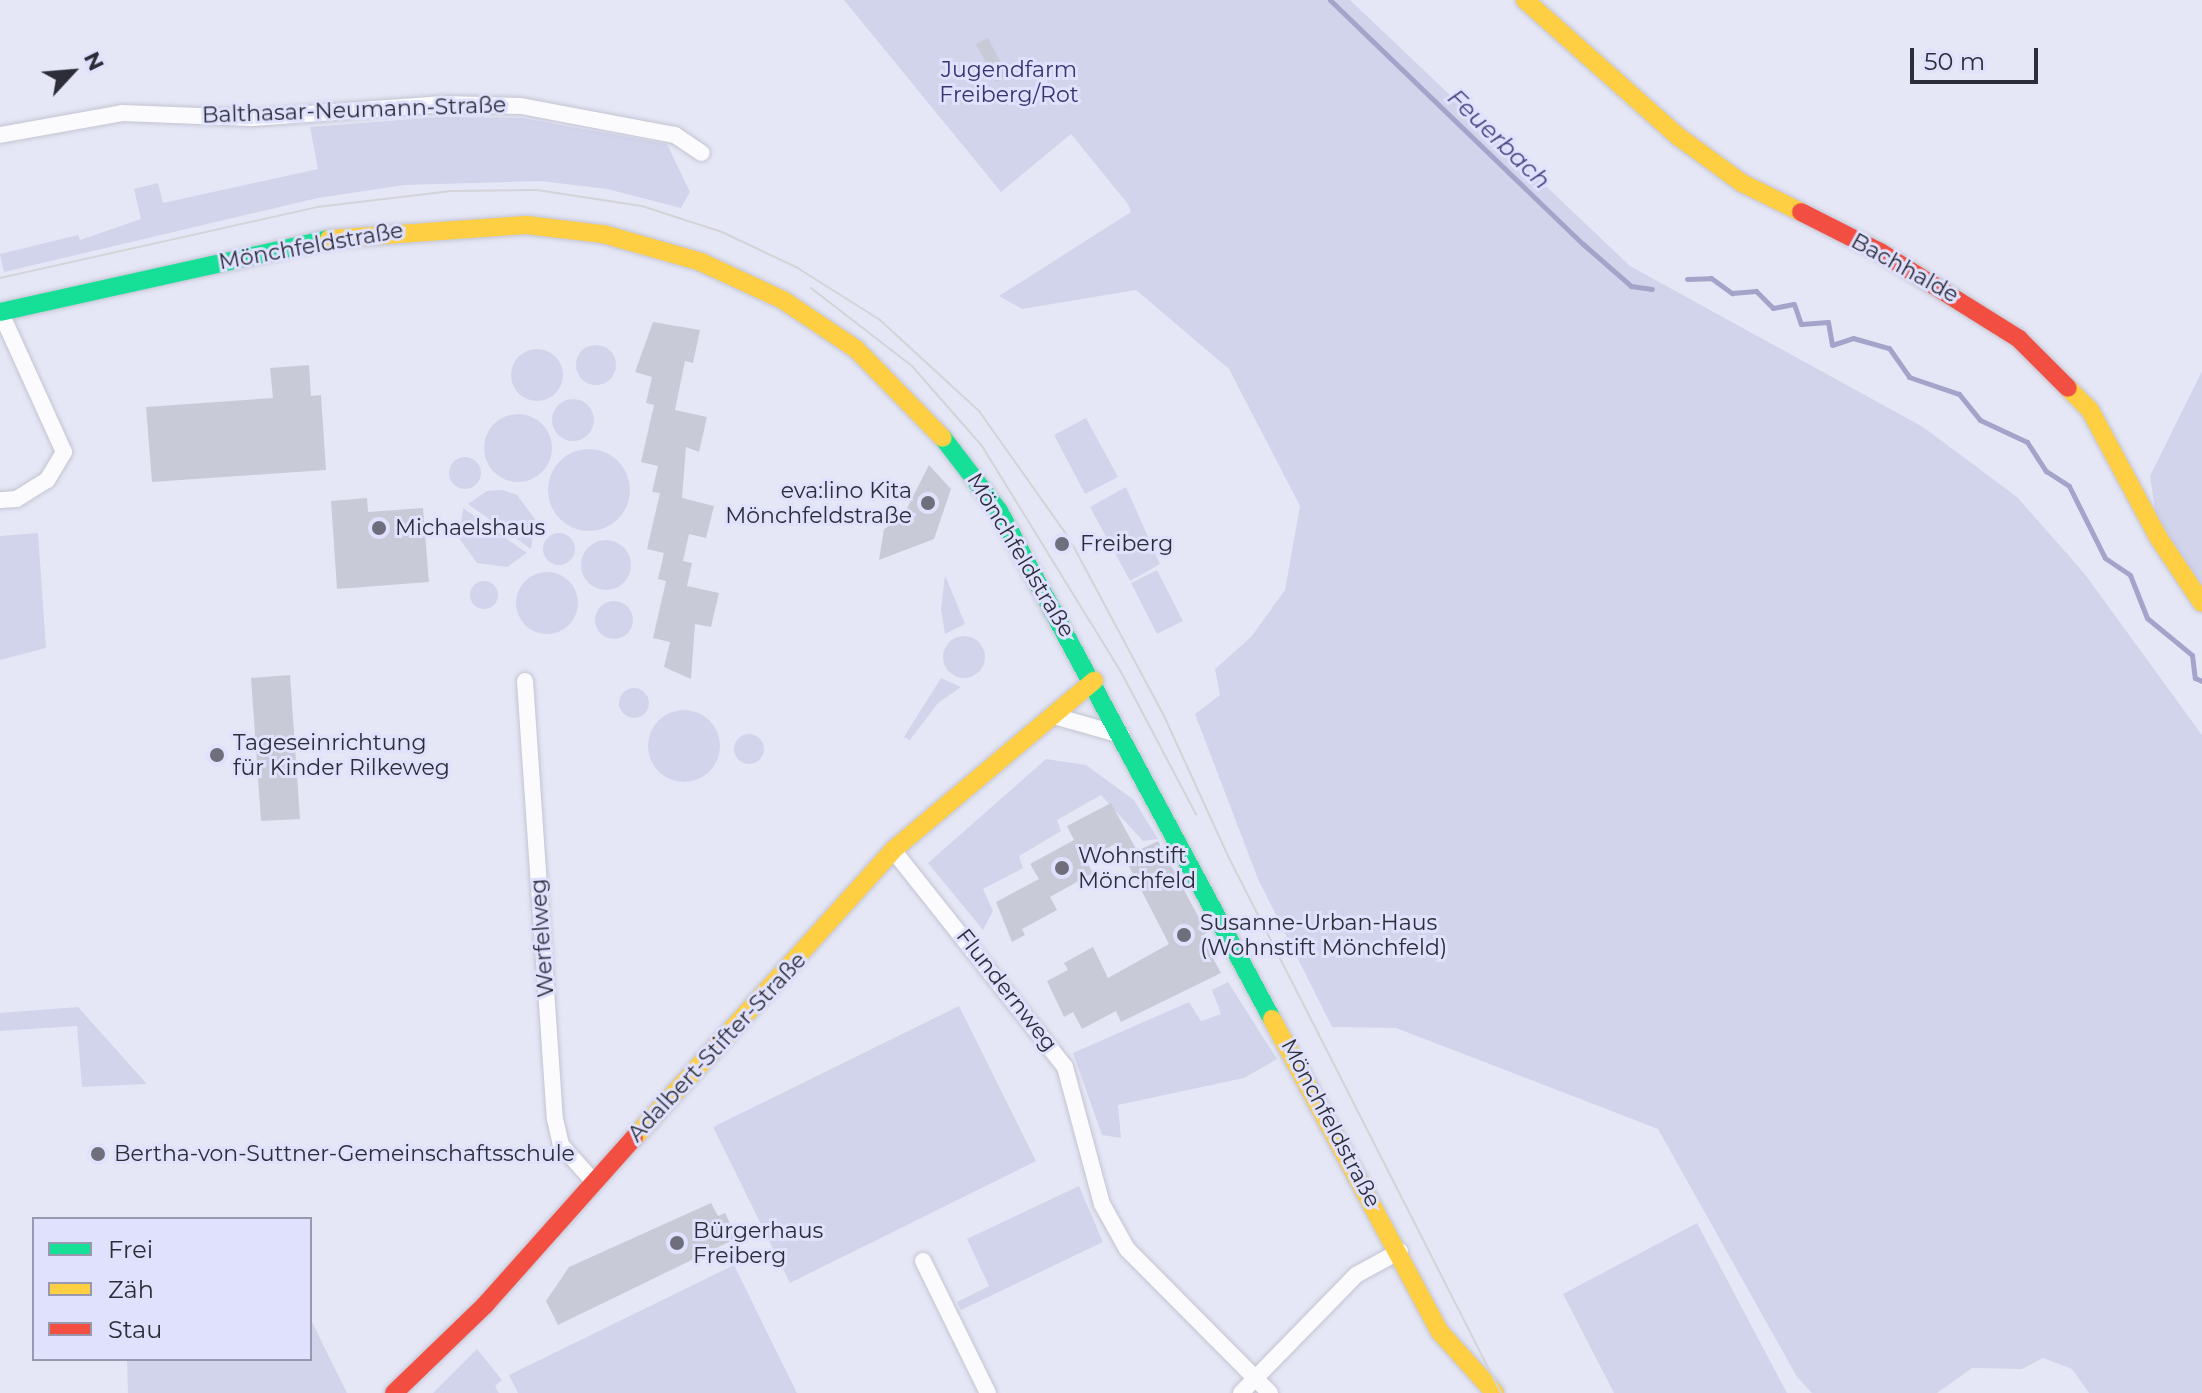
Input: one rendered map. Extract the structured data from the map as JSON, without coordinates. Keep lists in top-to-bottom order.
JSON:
{
  "streets": {
    "main road": ["Mönchfeldstraße", "Bachhalde", "Adalbert-Stifter-Straße"],
    "street": ["Balthasar-Neumann-Straße", "Werfelweg", "Flundernweg"]
  },
  "crossings": [
    ["Mönchfeldstraße", "Adalbert-Stifter-Straße"],
    ["Werfelweg", "Adalbert-Stifter-Straße"],
    ["Flundernweg", "Adalbert-Stifter-Straße"]
  ],
  "water": ["Feuerbach"],
  "parks": ["Jugendfarm Freiberg/Rot"],
  "places": [
    "eva:lino Kita Mönchfeldstraße",
    "Michaelshaus",
    "Freiberg",
    "Tageseinrichtung für Kinder Rilkeweg",
    "Wohnstift Mönchfeld",
    "Susanne-Urban-Haus (Wohnstift Mönchfeld)",
    "Bertha-von-Suttner-Gemeinschaftsschule",
    "Bürgerhaus Freiberg"
  ],
  "legend": ["Frei", "Zäh", "Stau"],
  "scale_bar": "50 m",
  "north": "top right"
}
